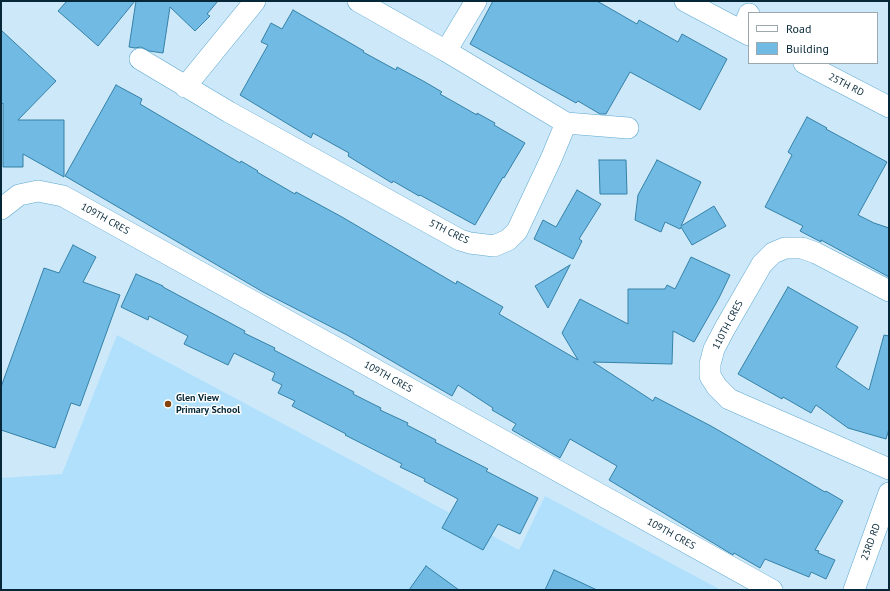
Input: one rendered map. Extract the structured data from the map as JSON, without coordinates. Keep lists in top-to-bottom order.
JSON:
{
  "streets": {
    "street": [
      "25TH RD",
      "109TH CRES",
      "5TH CRES",
      "110TH CRES",
      "23RD RD"
    ]
  },
  "places": ["Glen View Primary School"],
  "legend": ["Road", "Building"]
}
